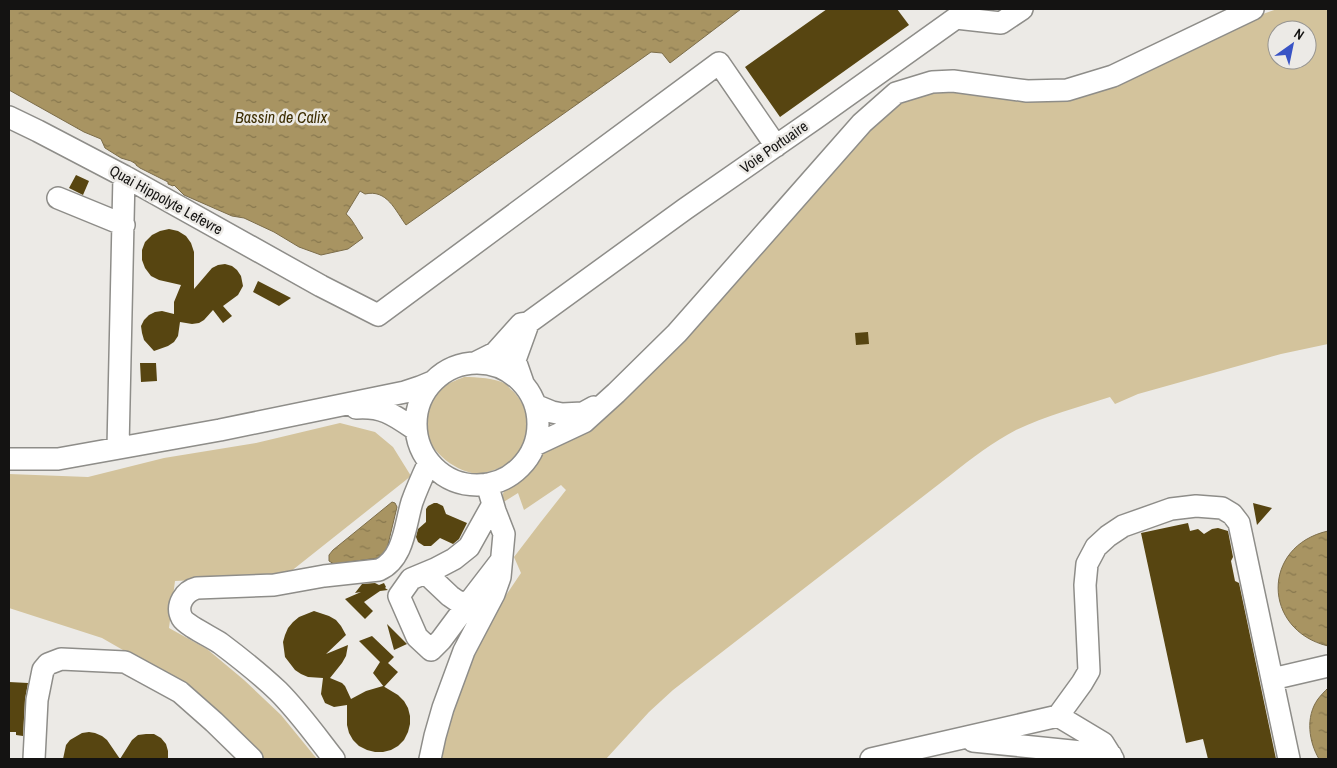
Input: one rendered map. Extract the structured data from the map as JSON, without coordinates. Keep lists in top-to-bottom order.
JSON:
{
  "streets": {
    "street": ["Voie Portuaire", "Quai Hippolyte Lefevre"]
  },
  "crossings": [
    ["Voie Portuaire", "Quai Hippolyte Lefevre"]
  ],
  "water": ["Bassin de Calix"],
  "north": "top right"
}
